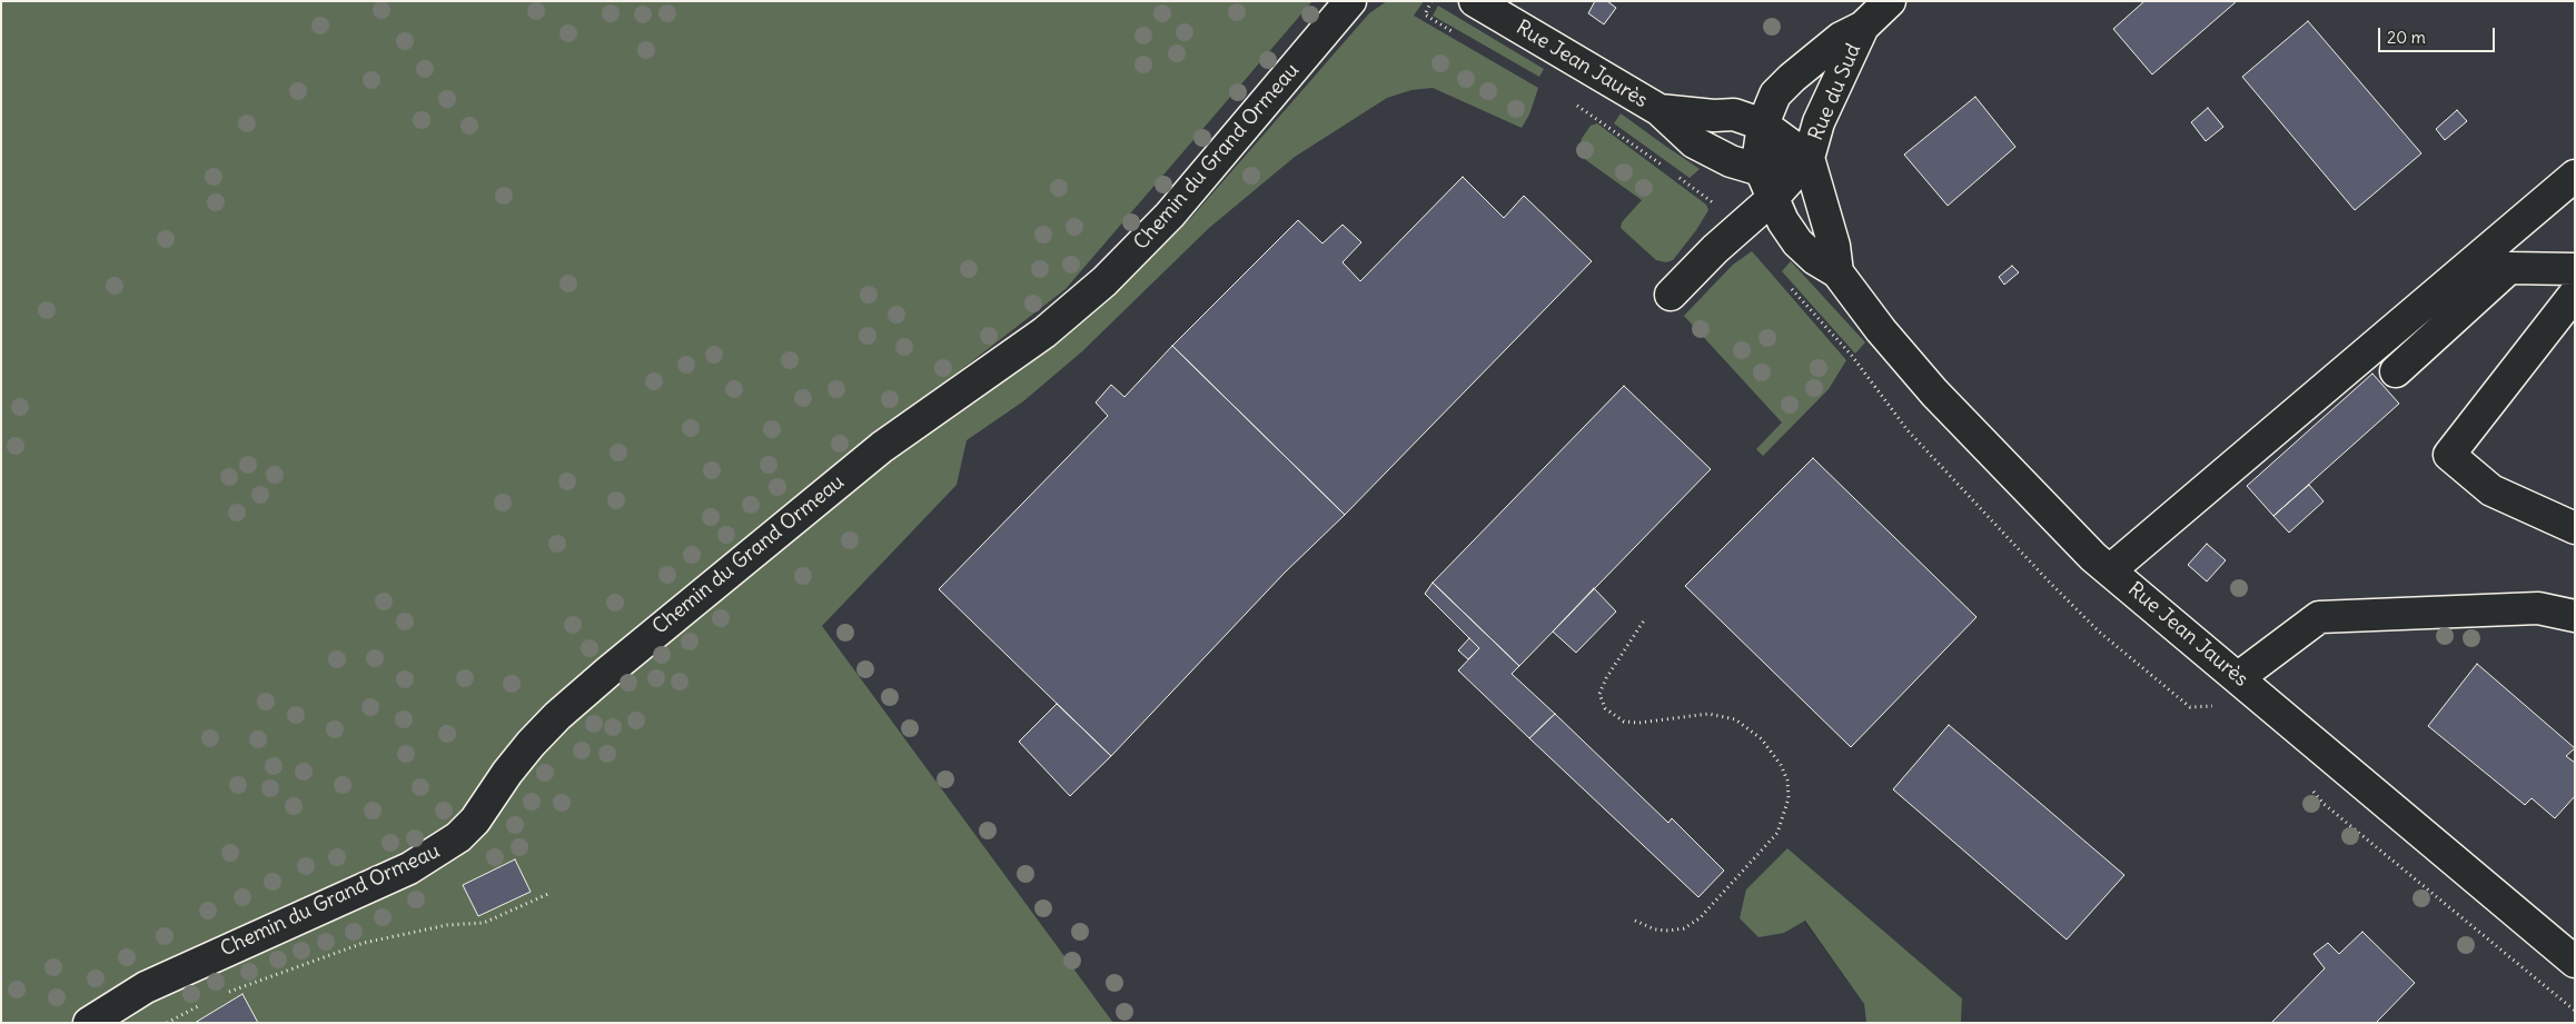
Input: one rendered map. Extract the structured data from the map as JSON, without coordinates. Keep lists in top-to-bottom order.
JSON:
{
  "streets": {
    "street": ["Rue Jean Jaurès", "Rue du Sud", "Chemin du Grand Ormeau"]
  },
  "crossings": [
    ["Rue Jean Jaurès", "Rue du Sud"]
  ],
  "scale_bar": "20 m"
}
